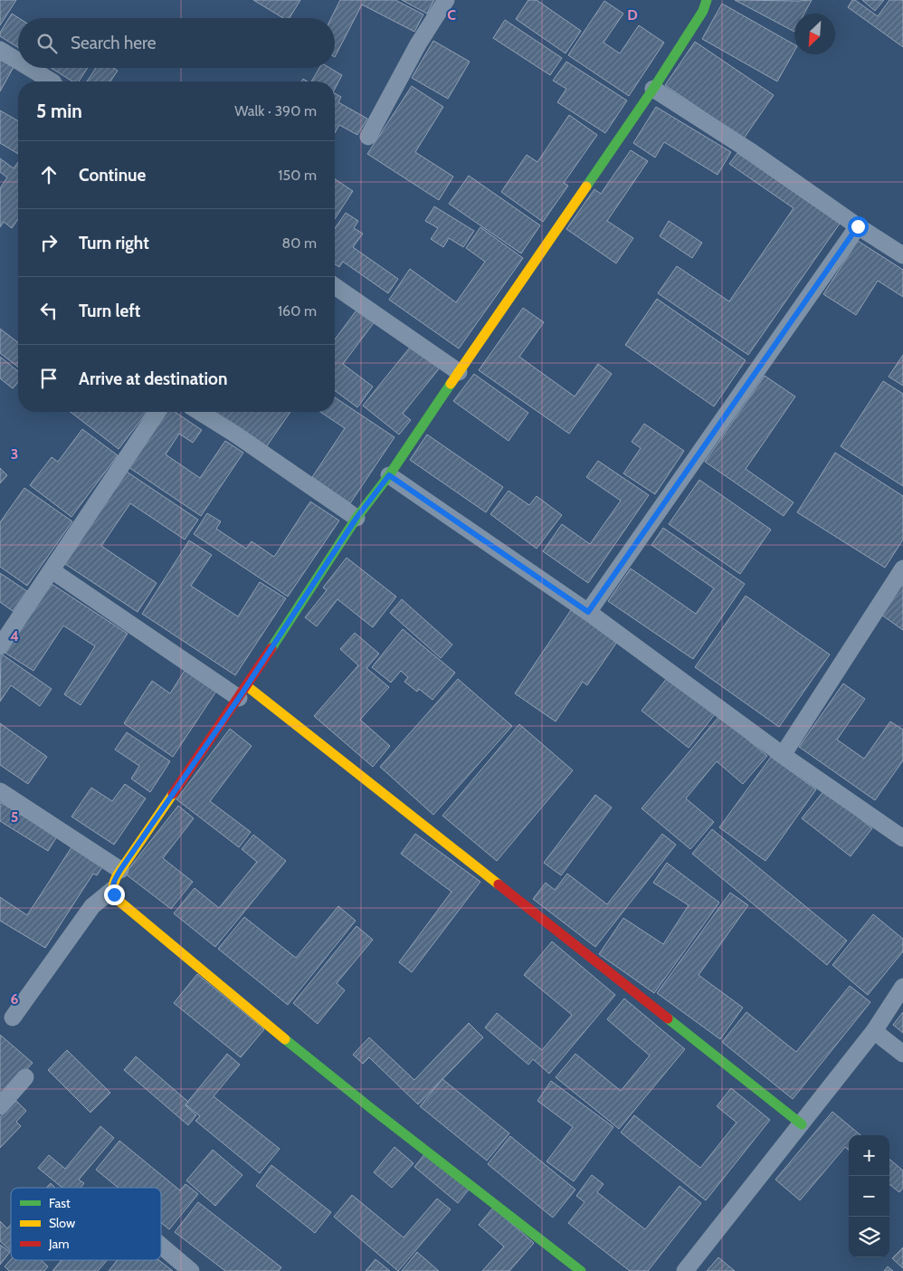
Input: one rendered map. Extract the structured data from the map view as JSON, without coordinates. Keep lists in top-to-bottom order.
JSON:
{
  "legend": ["Fast", "Slow", "Jam"],
  "north": "bottom left",
  "page": {
    "search": "Search here",
    "heading": ["5 min", "Walk · 390 m"],
    "list": [
      ["Continue", "150 m"],
      ["Turn right", "80 m"],
      ["Turn left", "160 m"],
      "Arrive at destination"
    ],
    "map_buttons": ["+", "−"]
  },
  "grid": {
    "columns": ["C", "D"],
    "rows": [
      "3",
      "4",
      "5",
      "6"
    ]
  }
}
